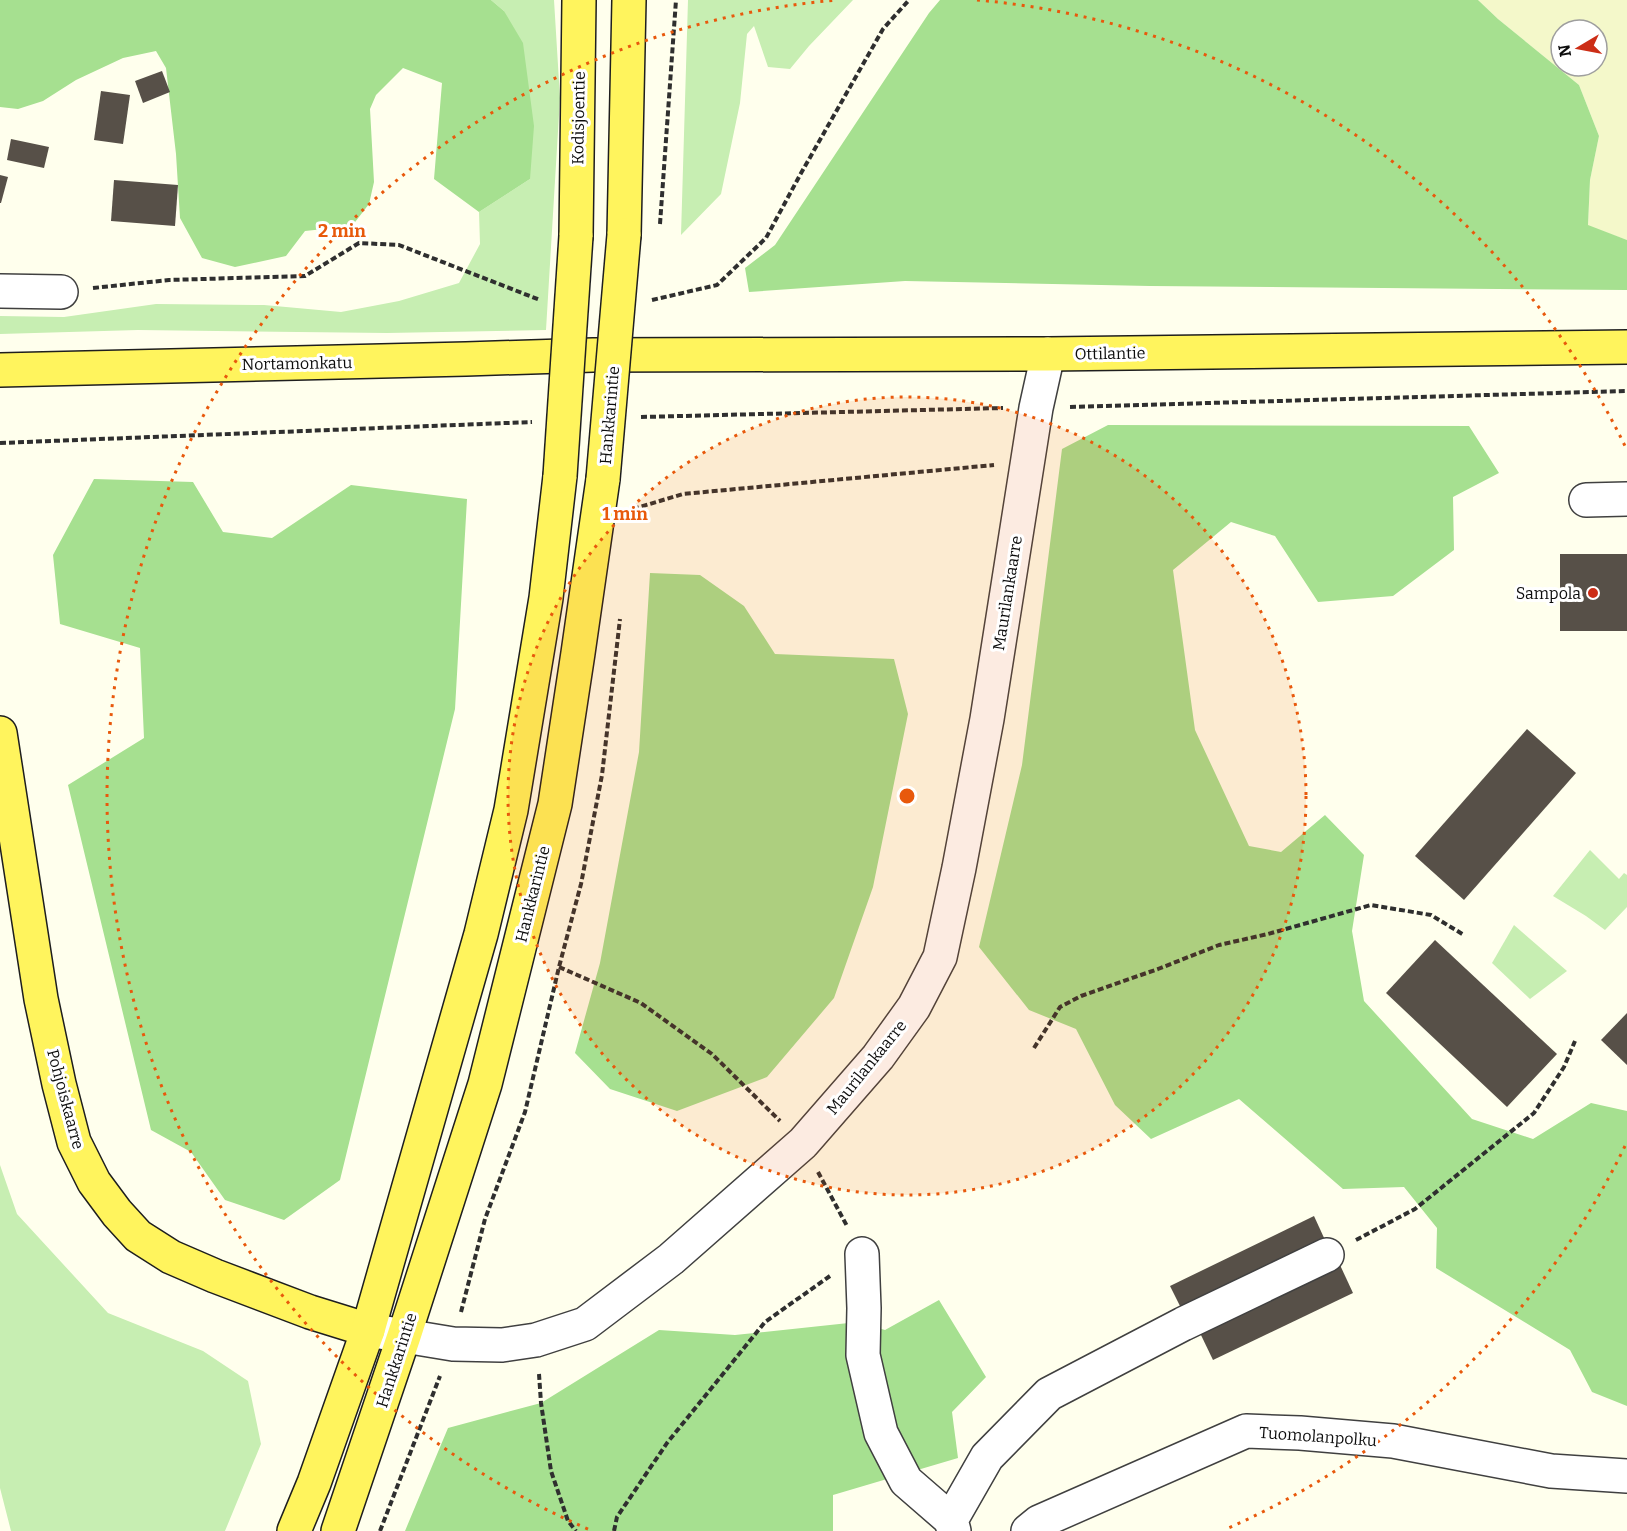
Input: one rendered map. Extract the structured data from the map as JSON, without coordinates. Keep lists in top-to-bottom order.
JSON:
{
  "streets": {
    "main road": [
      "Kodisjoentie",
      "Ottilantie",
      "Nortamonkatu",
      "Hankkarintie",
      "Pohjoiskaarre"
    ],
    "street": ["Maurilankaarre", "Tuomolanpolku"]
  },
  "crossings": [
    ["Kodisjoentie", "Maurilankaarre"],
    ["Kodisjoentie", "Pohjoiskaarre"],
    ["Ottilantie", "Nortamonkatu"],
    ["Ottilantie", "Maurilankaarre"],
    ["Hankkarintie", "Maurilankaarre"],
    ["Maurilankaarre", "Pohjoiskaarre"]
  ],
  "places": ["Sampola"],
  "north": "left",
  "rings": ["2 min", "1 min"]
}
